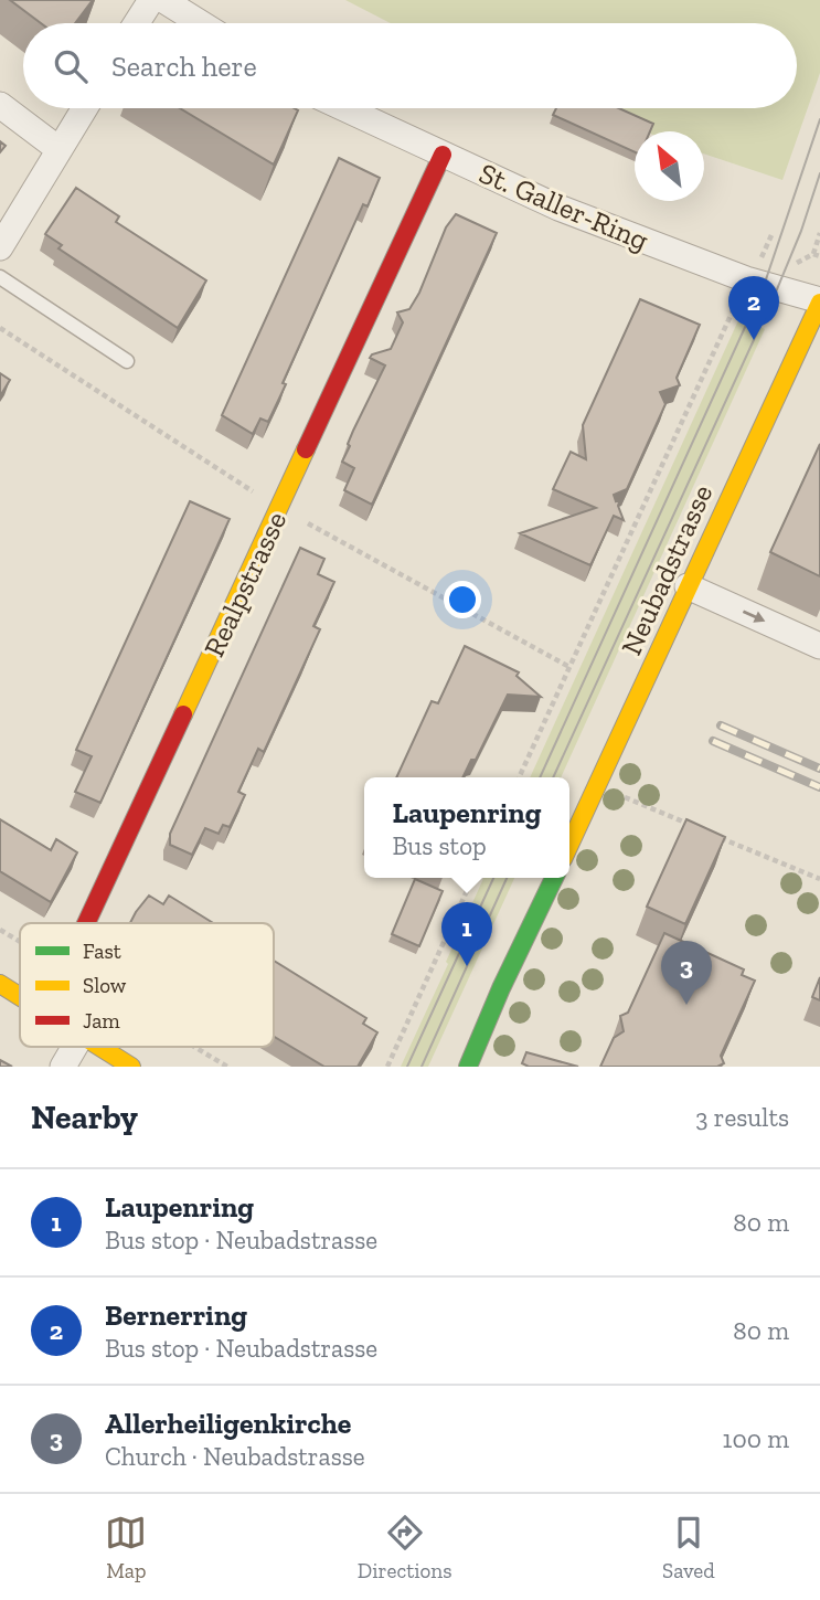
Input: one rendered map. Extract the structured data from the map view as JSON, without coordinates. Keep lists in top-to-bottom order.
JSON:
{
  "streets": {
    "street": ["St. Galler-Ring", "Neubadstrasse", "Realpstrasse"]
  },
  "crossings": [
    ["St. Galler-Ring", "Neubadstrasse"],
    ["St. Galler-Ring", "Realpstrasse"]
  ],
  "legend": ["Fast", "Slow", "Jam"],
  "north": "top left",
  "page": {
    "search": "Search here",
    "pins": ["2", "1", "3"],
    "popup": ["Laupenring", "Bus stop"],
    "heading": ["Nearby", "3 results"],
    "list": [
      {
        "mark": "1",
        "name": "Laupenring",
        "note": "Bus stop · Neubadstrasse",
        "value": "80 m"
      },
      {
        "mark": "2",
        "name": "Bernerring",
        "note": "Bus stop · Neubadstrasse",
        "value": "80 m"
      },
      {
        "mark": "3",
        "name": "Allerheiligenkirche",
        "note": "Church · Neubadstrasse",
        "value": "100 m"
      }
    ],
    "nav": ["Map", "Directions", "Saved"]
  }
}
